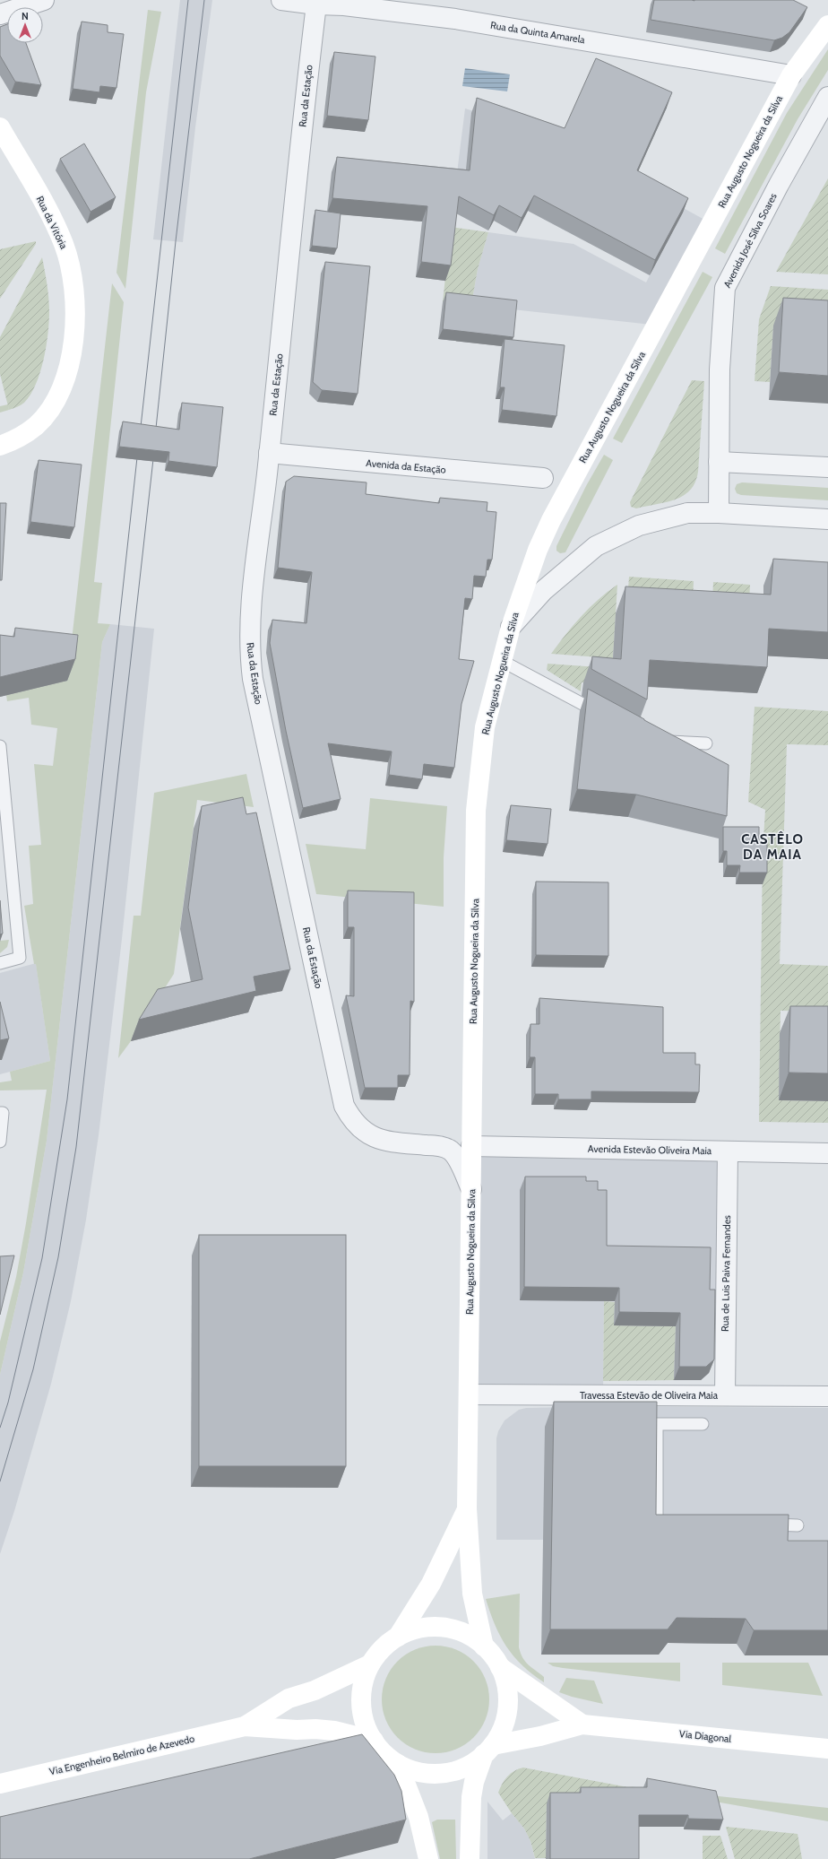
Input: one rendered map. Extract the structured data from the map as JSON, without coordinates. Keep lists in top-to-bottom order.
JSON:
{
  "streets": {
    "main road": [
      "Rua Augusto Nogueira da Silva",
      "Rua da Vitória",
      "Via Diagonal",
      "Via Engenheiro Belmiro de Azevedo"
    ],
    "street": [
      "Rua da Quinta Amarela",
      "Rua da Estação",
      "Avenida José Silva Soares",
      "Avenida da Estação",
      "Avenida Estevão Oliveira Maia",
      "Rua de Luis Paiva Fernandes",
      "Travessa Estevão de Oliveira Maia"
    ]
  },
  "crossings": [
    ["Rua da Quinta Amarela", "Rua da Estação"],
    ["Rua da Quinta Amarela", "Rua Augusto Nogueira da Silva"],
    ["Rua da Estação", "Rua Augusto Nogueira da Silva"],
    ["Rua da Estação", "Avenida da Estação"],
    ["Rua Augusto Nogueira da Silva", "Avenida Estevão Oliveira Maia"],
    ["Rua Augusto Nogueira da Silva", "Travessa Estevão de Oliveira Maia"],
    ["Avenida Estevão Oliveira Maia", "Rua de Luis Paiva Fernandes"],
    ["Rua de Luis Paiva Fernandes", "Travessa Estevão de Oliveira Maia"]
  ],
  "districts": ["CASTÊLO DA MAIA"],
  "north": "top"
}
